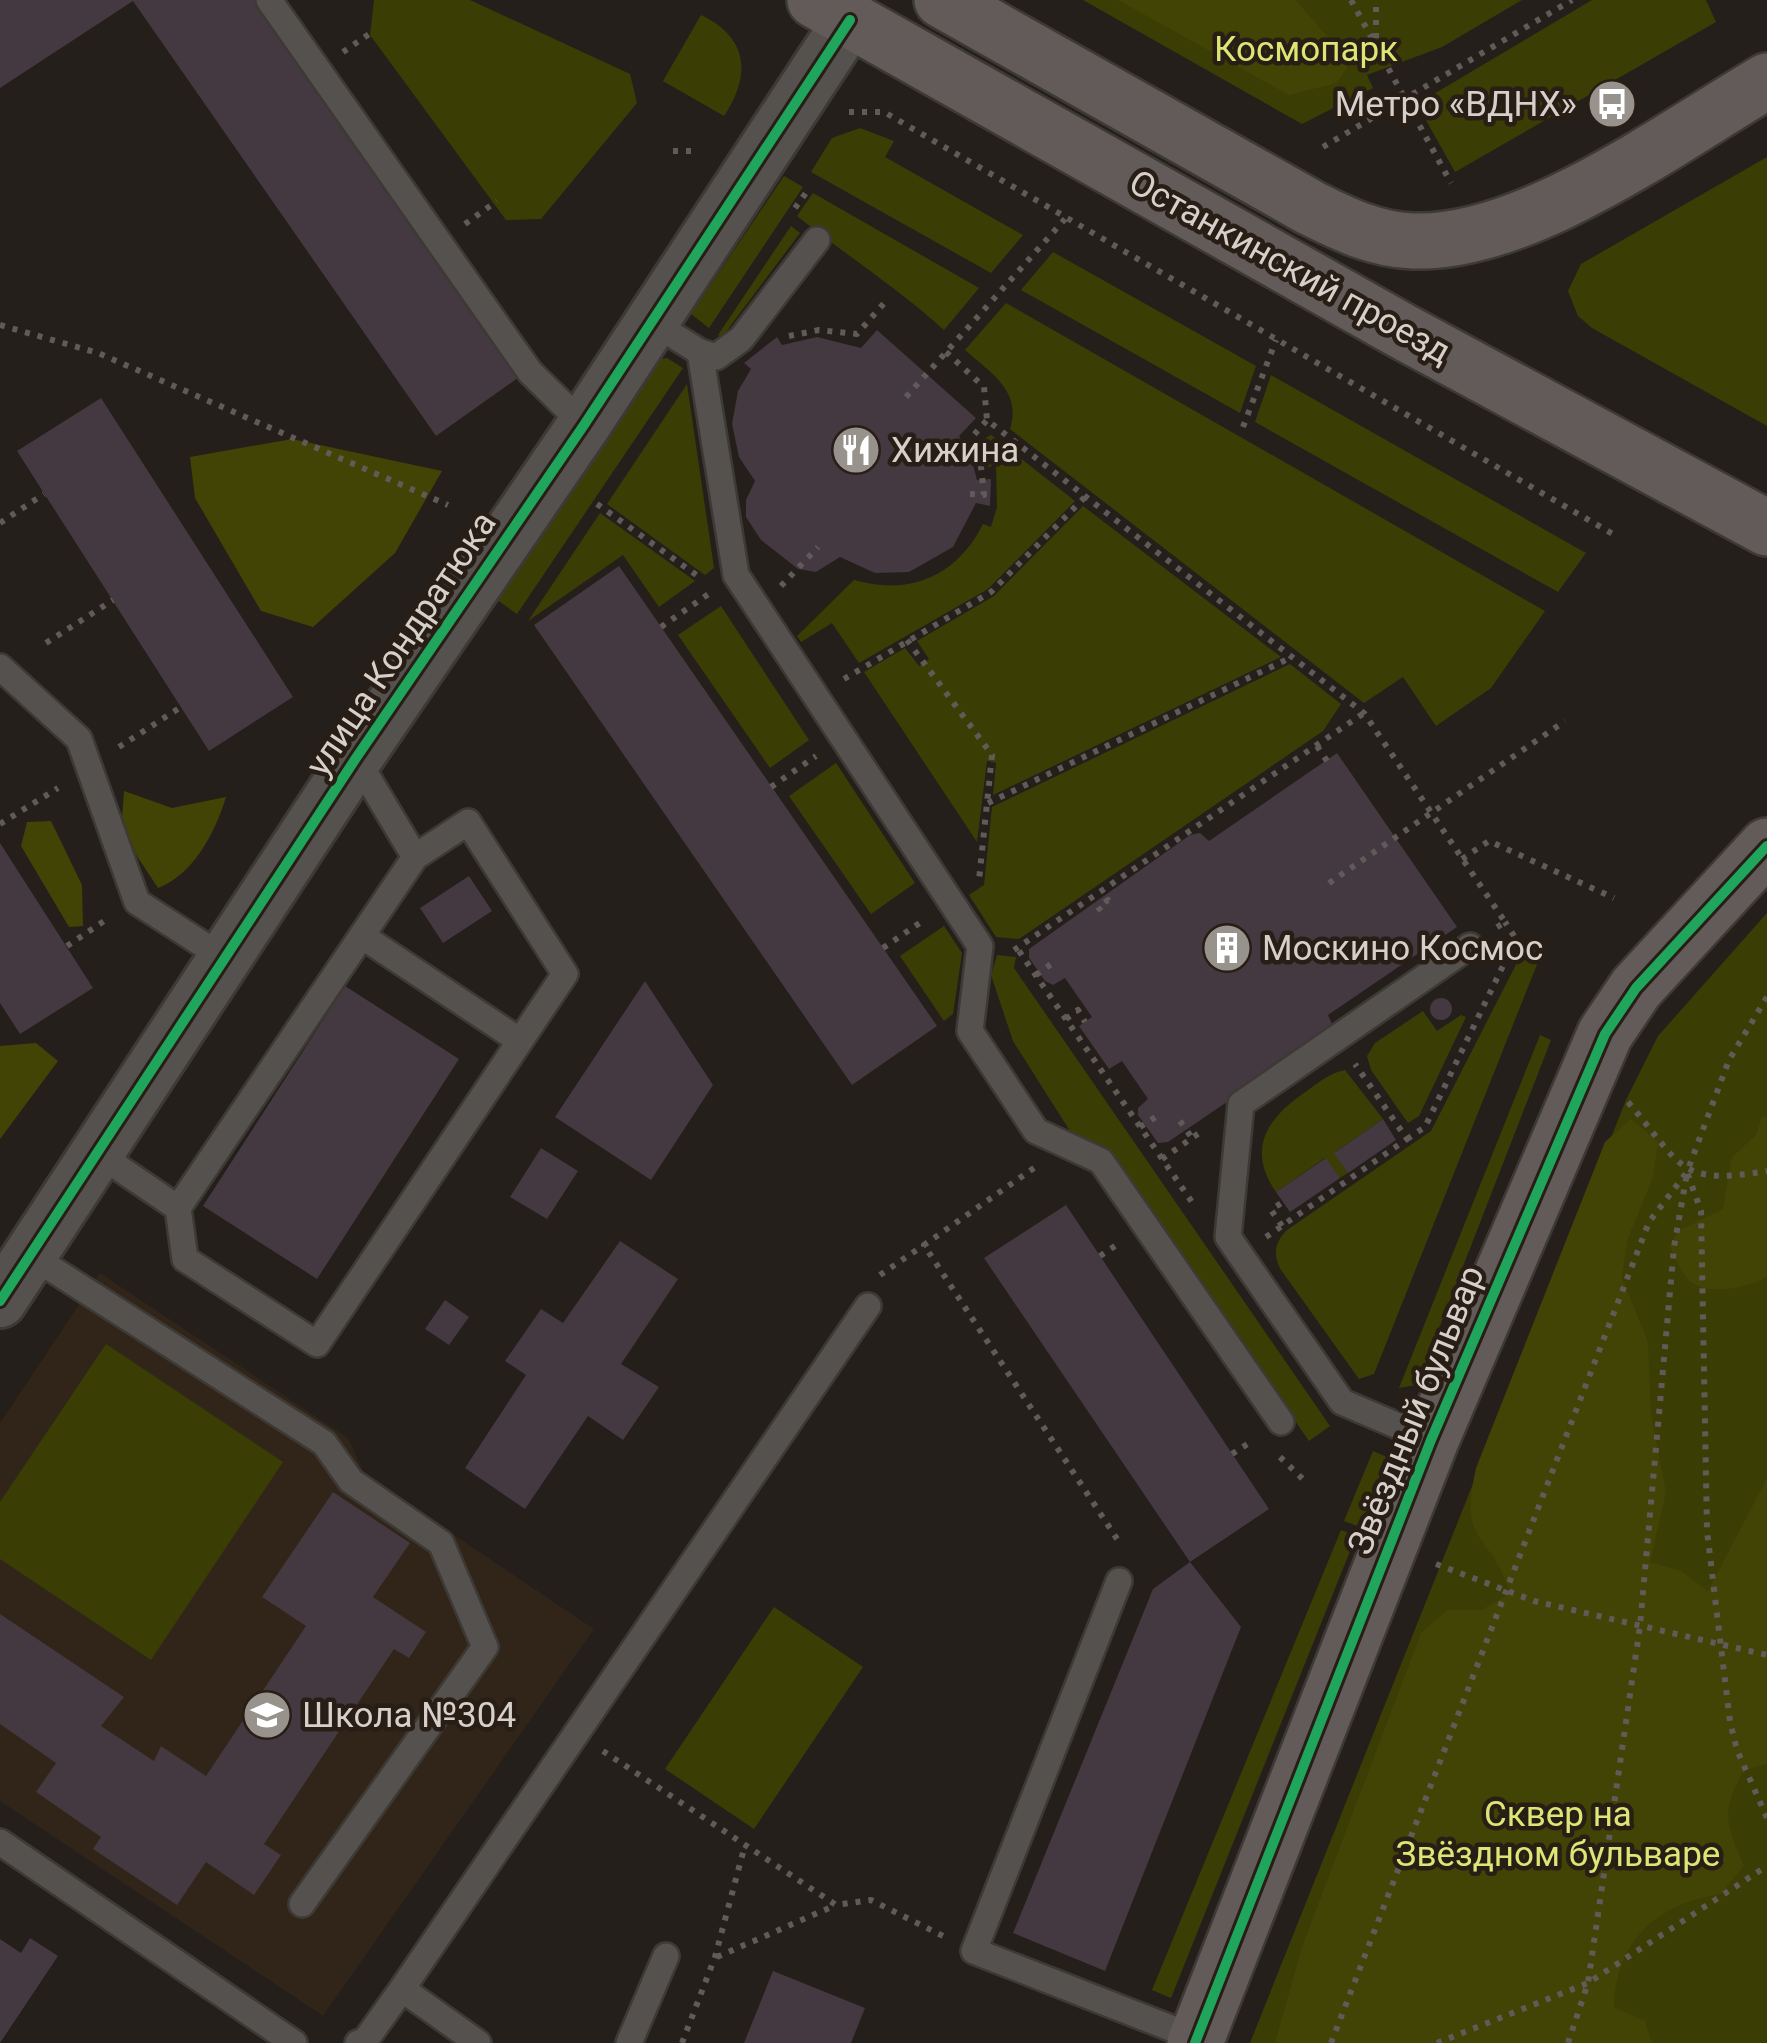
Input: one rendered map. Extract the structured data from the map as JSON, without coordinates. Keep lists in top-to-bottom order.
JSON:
{
  "streets": {
    "main road": ["Останкинский проезд", "Звёздный бульвар"],
    "street": ["улица Кондратюка"]
  },
  "crossings": [
    ["Останкинский проезд", "улица Кондратюка"]
  ],
  "parks": ["Космопарк", "Сквер на Звёздном бульваре"],
  "places": {
    "bus stop": ["Метро «ВДНХ»"],
    "restaurant": ["Хижина"],
    "building": ["Москино Космос"],
    "school or university": ["Школа №304"]
  }
}
